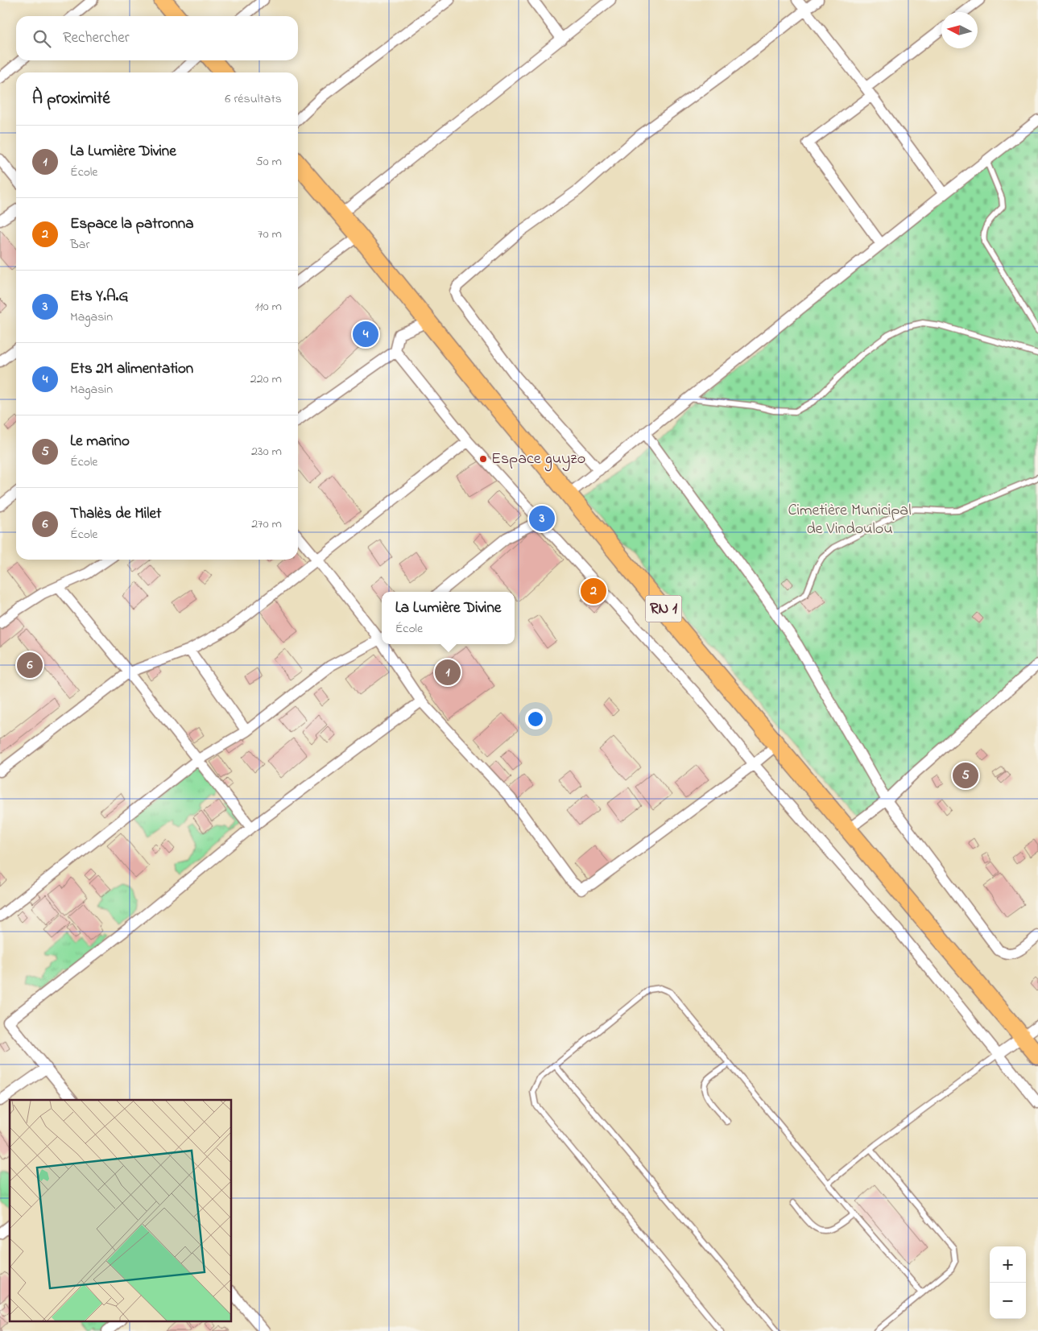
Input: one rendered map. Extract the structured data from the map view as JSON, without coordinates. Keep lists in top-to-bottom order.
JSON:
{
  "streets": {
    "highway": ["RN 1"]
  },
  "parks": ["Cimetière Municipal de Vindoulou"],
  "places": ["Espace guyzo"],
  "north": "left",
  "page": {
    "search": "Rechercher",
    "heading": ["À proximité", "6 résultats"],
    "list": [
      {
        "mark": "1",
        "name": "La Lumière Divine",
        "note": "École",
        "value": "50 m"
      },
      {
        "mark": "2",
        "name": "Espace la patronna",
        "note": "Bar",
        "value": "70 m"
      },
      {
        "mark": "3",
        "name": "Ets Y.A.G",
        "note": "Magasin",
        "value": "110 m"
      },
      {
        "mark": "4",
        "name": "Ets 2M alimentation",
        "note": "Magasin",
        "value": "220 m"
      },
      {
        "mark": "5",
        "name": "Le marino",
        "note": "École",
        "value": "230 m"
      },
      {
        "mark": "6",
        "name": "Thalès de Milet",
        "note": "École",
        "value": "270 m"
      }
    ],
    "pins": [
      "4",
      "3",
      "2",
      "6",
      "1",
      "5"
    ],
    "popup": ["La Lumière Divine", "École"],
    "map_buttons": ["+", "−"]
  }
}
